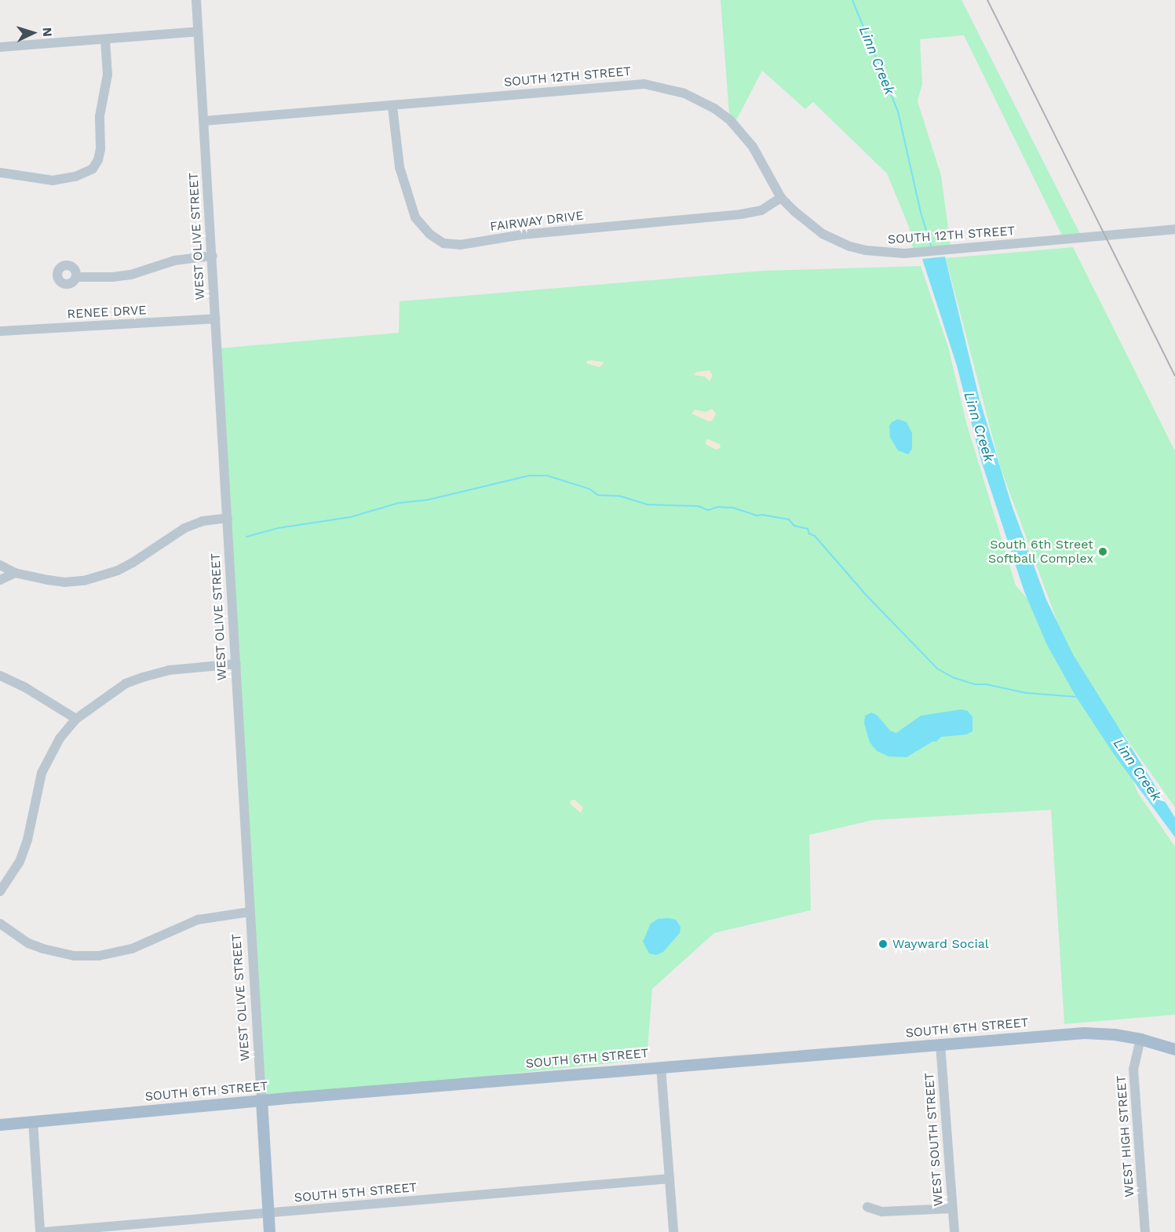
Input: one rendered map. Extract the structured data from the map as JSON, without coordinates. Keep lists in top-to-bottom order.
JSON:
{
  "streets": {
    "main road": ["WEST OLIVE STREET", "SOUTH 6TH STREET"],
    "street": [
      "SOUTH 12TH STREET",
      "FAIRWAY DRIVE",
      "RENEE DRVE",
      "WEST HIGH STREET",
      "WEST SOUTH STREET",
      "SOUTH 5TH STREET"
    ]
  },
  "crossings": [
    ["SOUTH 12TH STREET", "FAIRWAY DRIVE"],
    ["SOUTH 12TH STREET", "WEST OLIVE STREET"],
    ["WEST OLIVE STREET", "RENEE DRVE"],
    ["WEST OLIVE STREET", "SOUTH 6TH STREET"],
    ["WEST OLIVE STREET", "SOUTH 5TH STREET"],
    ["SOUTH 6TH STREET", "WEST HIGH STREET"],
    ["SOUTH 6TH STREET", "WEST SOUTH STREET"]
  ],
  "water": ["Linn Creek"],
  "places": ["South 6th Street Softball Complex", "Wayward Social"],
  "north": "right"
}
